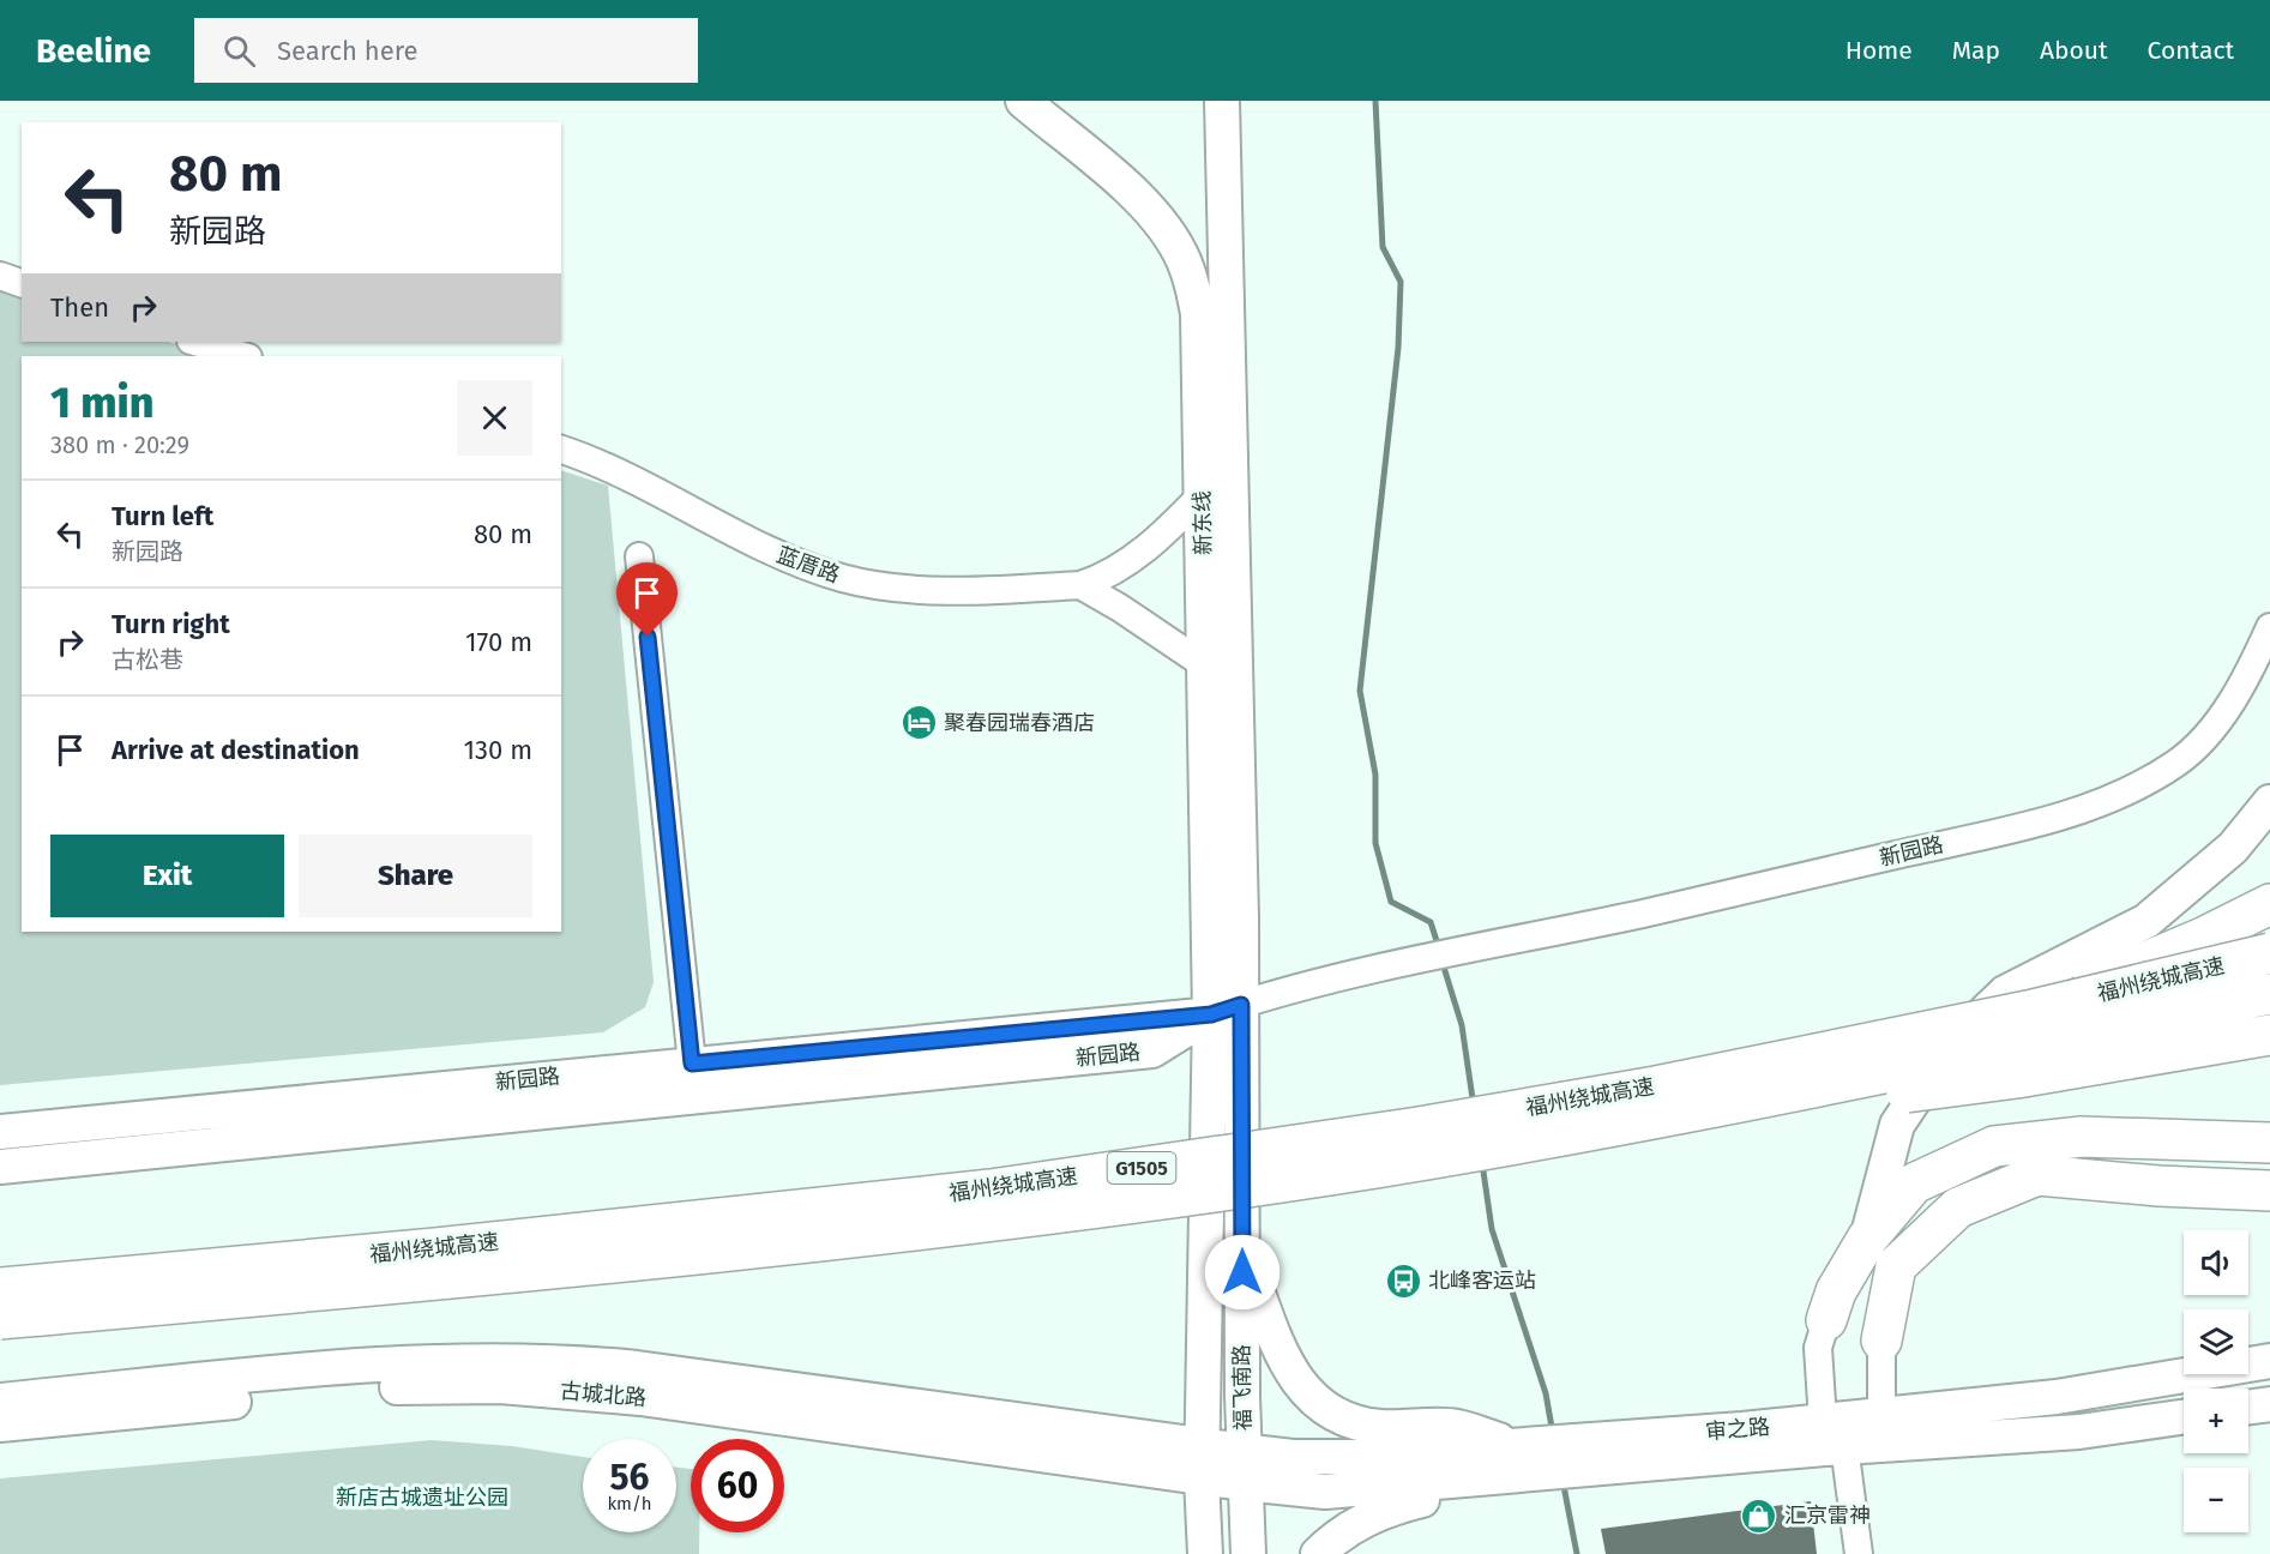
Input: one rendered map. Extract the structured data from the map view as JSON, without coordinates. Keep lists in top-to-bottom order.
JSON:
{
  "streets": {
    "highway": ["福州绕城高速", "G1505"],
    "main road": [
      "新东线",
      "新园路",
      "福飞南路",
      "古城北路",
      "审之路"
    ],
    "street": ["蓝厝路"]
  },
  "crossings": [
    ["新东线", "新园路"],
    ["新东线", "福飞南路"],
    ["新园路", "福飞南路"],
    ["福飞南路", "古城北路"],
    ["福飞南路", "审之路"],
    ["古城北路", "审之路"]
  ],
  "parks": ["新店古城遗址公园"],
  "places": {
    "hotel": ["聚春园瑞春酒店"],
    "bus stop": ["北峰客运站"],
    "shop": ["汇京雷神"]
  },
  "page": {
    "header": "Beeline",
    "search": "Search here",
    "nav": [
      "Home",
      "Map",
      "About",
      "Contact"
    ],
    "turn": ["80 m", "新园路"],
    "then": "Then",
    "heading": ["1 min", "380 m · 20:29"],
    "list": [
      {
        "name": "Turn left",
        "note": "新园路",
        "value": "80 m"
      },
      {
        "name": "Turn right",
        "note": "古松巷",
        "value": "170 m"
      },
      {
        "name": "Arrive at destination",
        "value": "130 m"
      }
    ],
    "buttons": ["Exit", "Share"],
    "map_buttons": ["+", "−"],
    "speed": "56 km/h",
    "limit": "60"
  }
}
